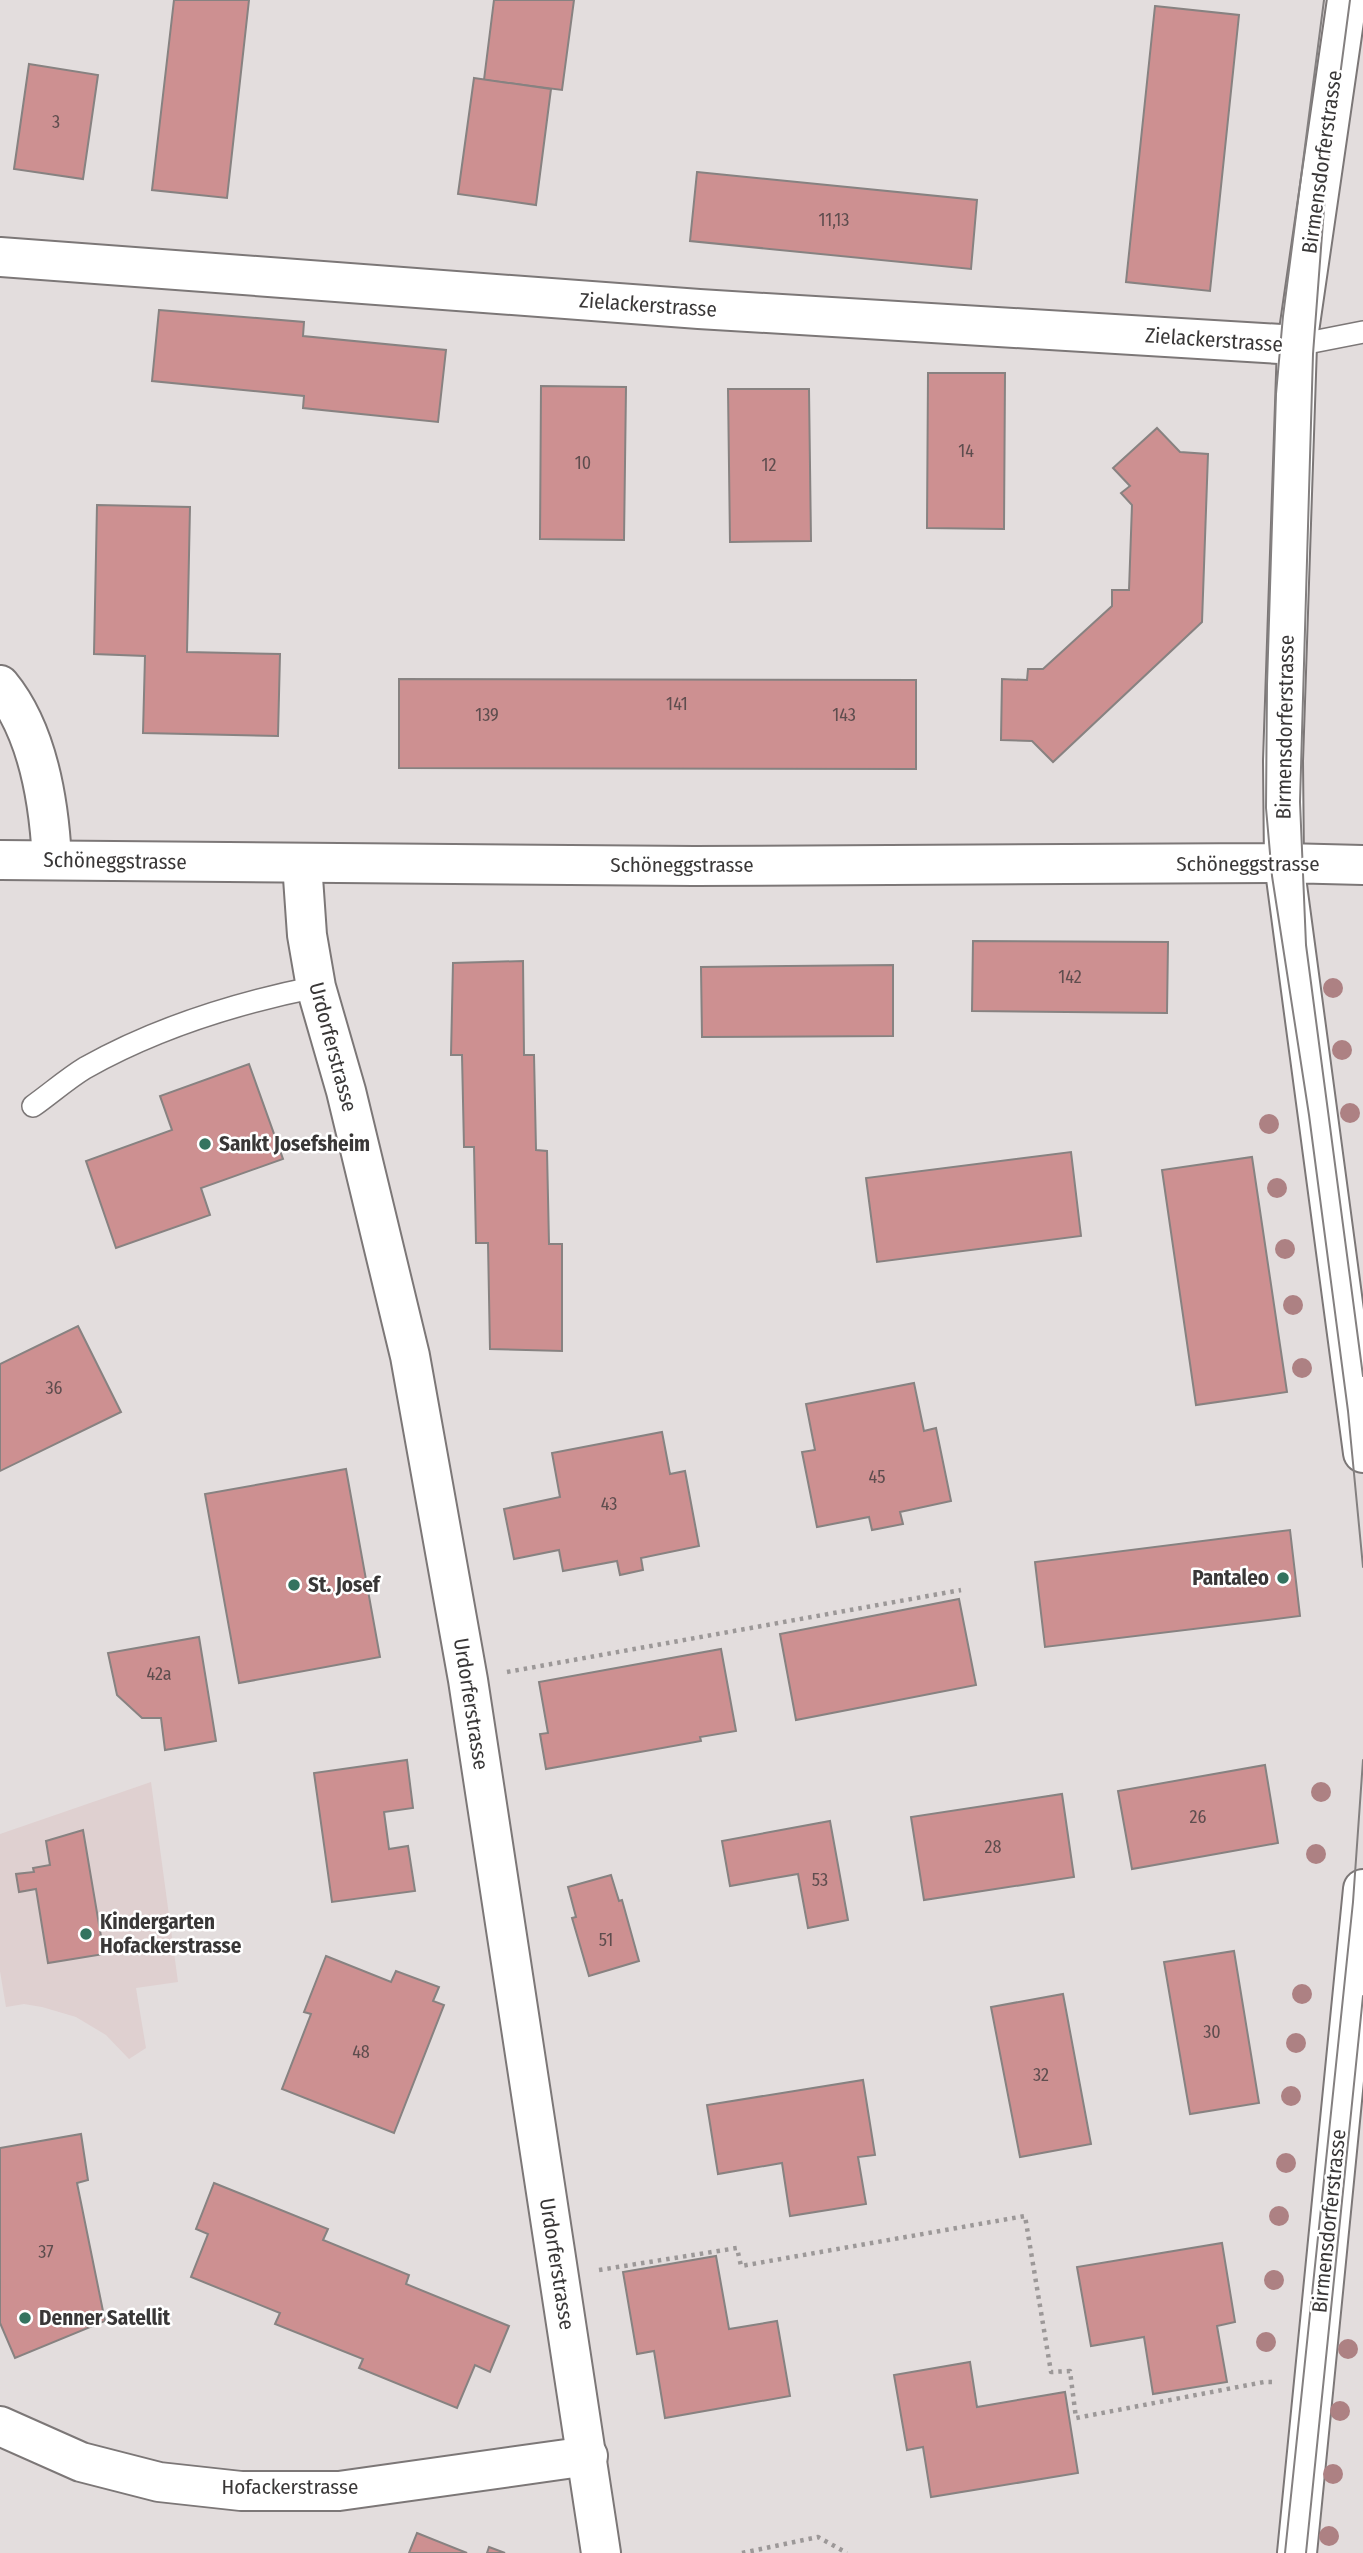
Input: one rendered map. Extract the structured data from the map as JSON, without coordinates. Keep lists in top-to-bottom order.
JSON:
{
  "streets": {
    "street": [
      "Birmensdorferstrasse",
      "Zielackerstrasse",
      "Schöneggstrasse",
      "Urdorferstrasse",
      "Hofackerstrasse"
    ]
  },
  "crossings": [
    ["Birmensdorferstrasse", "Zielackerstrasse"],
    ["Birmensdorferstrasse", "Schöneggstrasse"],
    ["Schöneggstrasse", "Urdorferstrasse"],
    ["Urdorferstrasse", "Hofackerstrasse"]
  ],
  "places": [
    "Sankt Josefsheim",
    "Pantaleo",
    "St. Josef",
    "Kindergarten Hofackerstrasse",
    "Denner Satellit"
  ],
  "house_numbers": [
    "3",
    "11,13",
    "14",
    "10",
    "12",
    "141",
    "139",
    "143",
    "142",
    "36",
    "45",
    "43",
    "42a",
    "26",
    "28",
    "53",
    "51",
    "30",
    "48",
    "32",
    "37"
  ]
}
